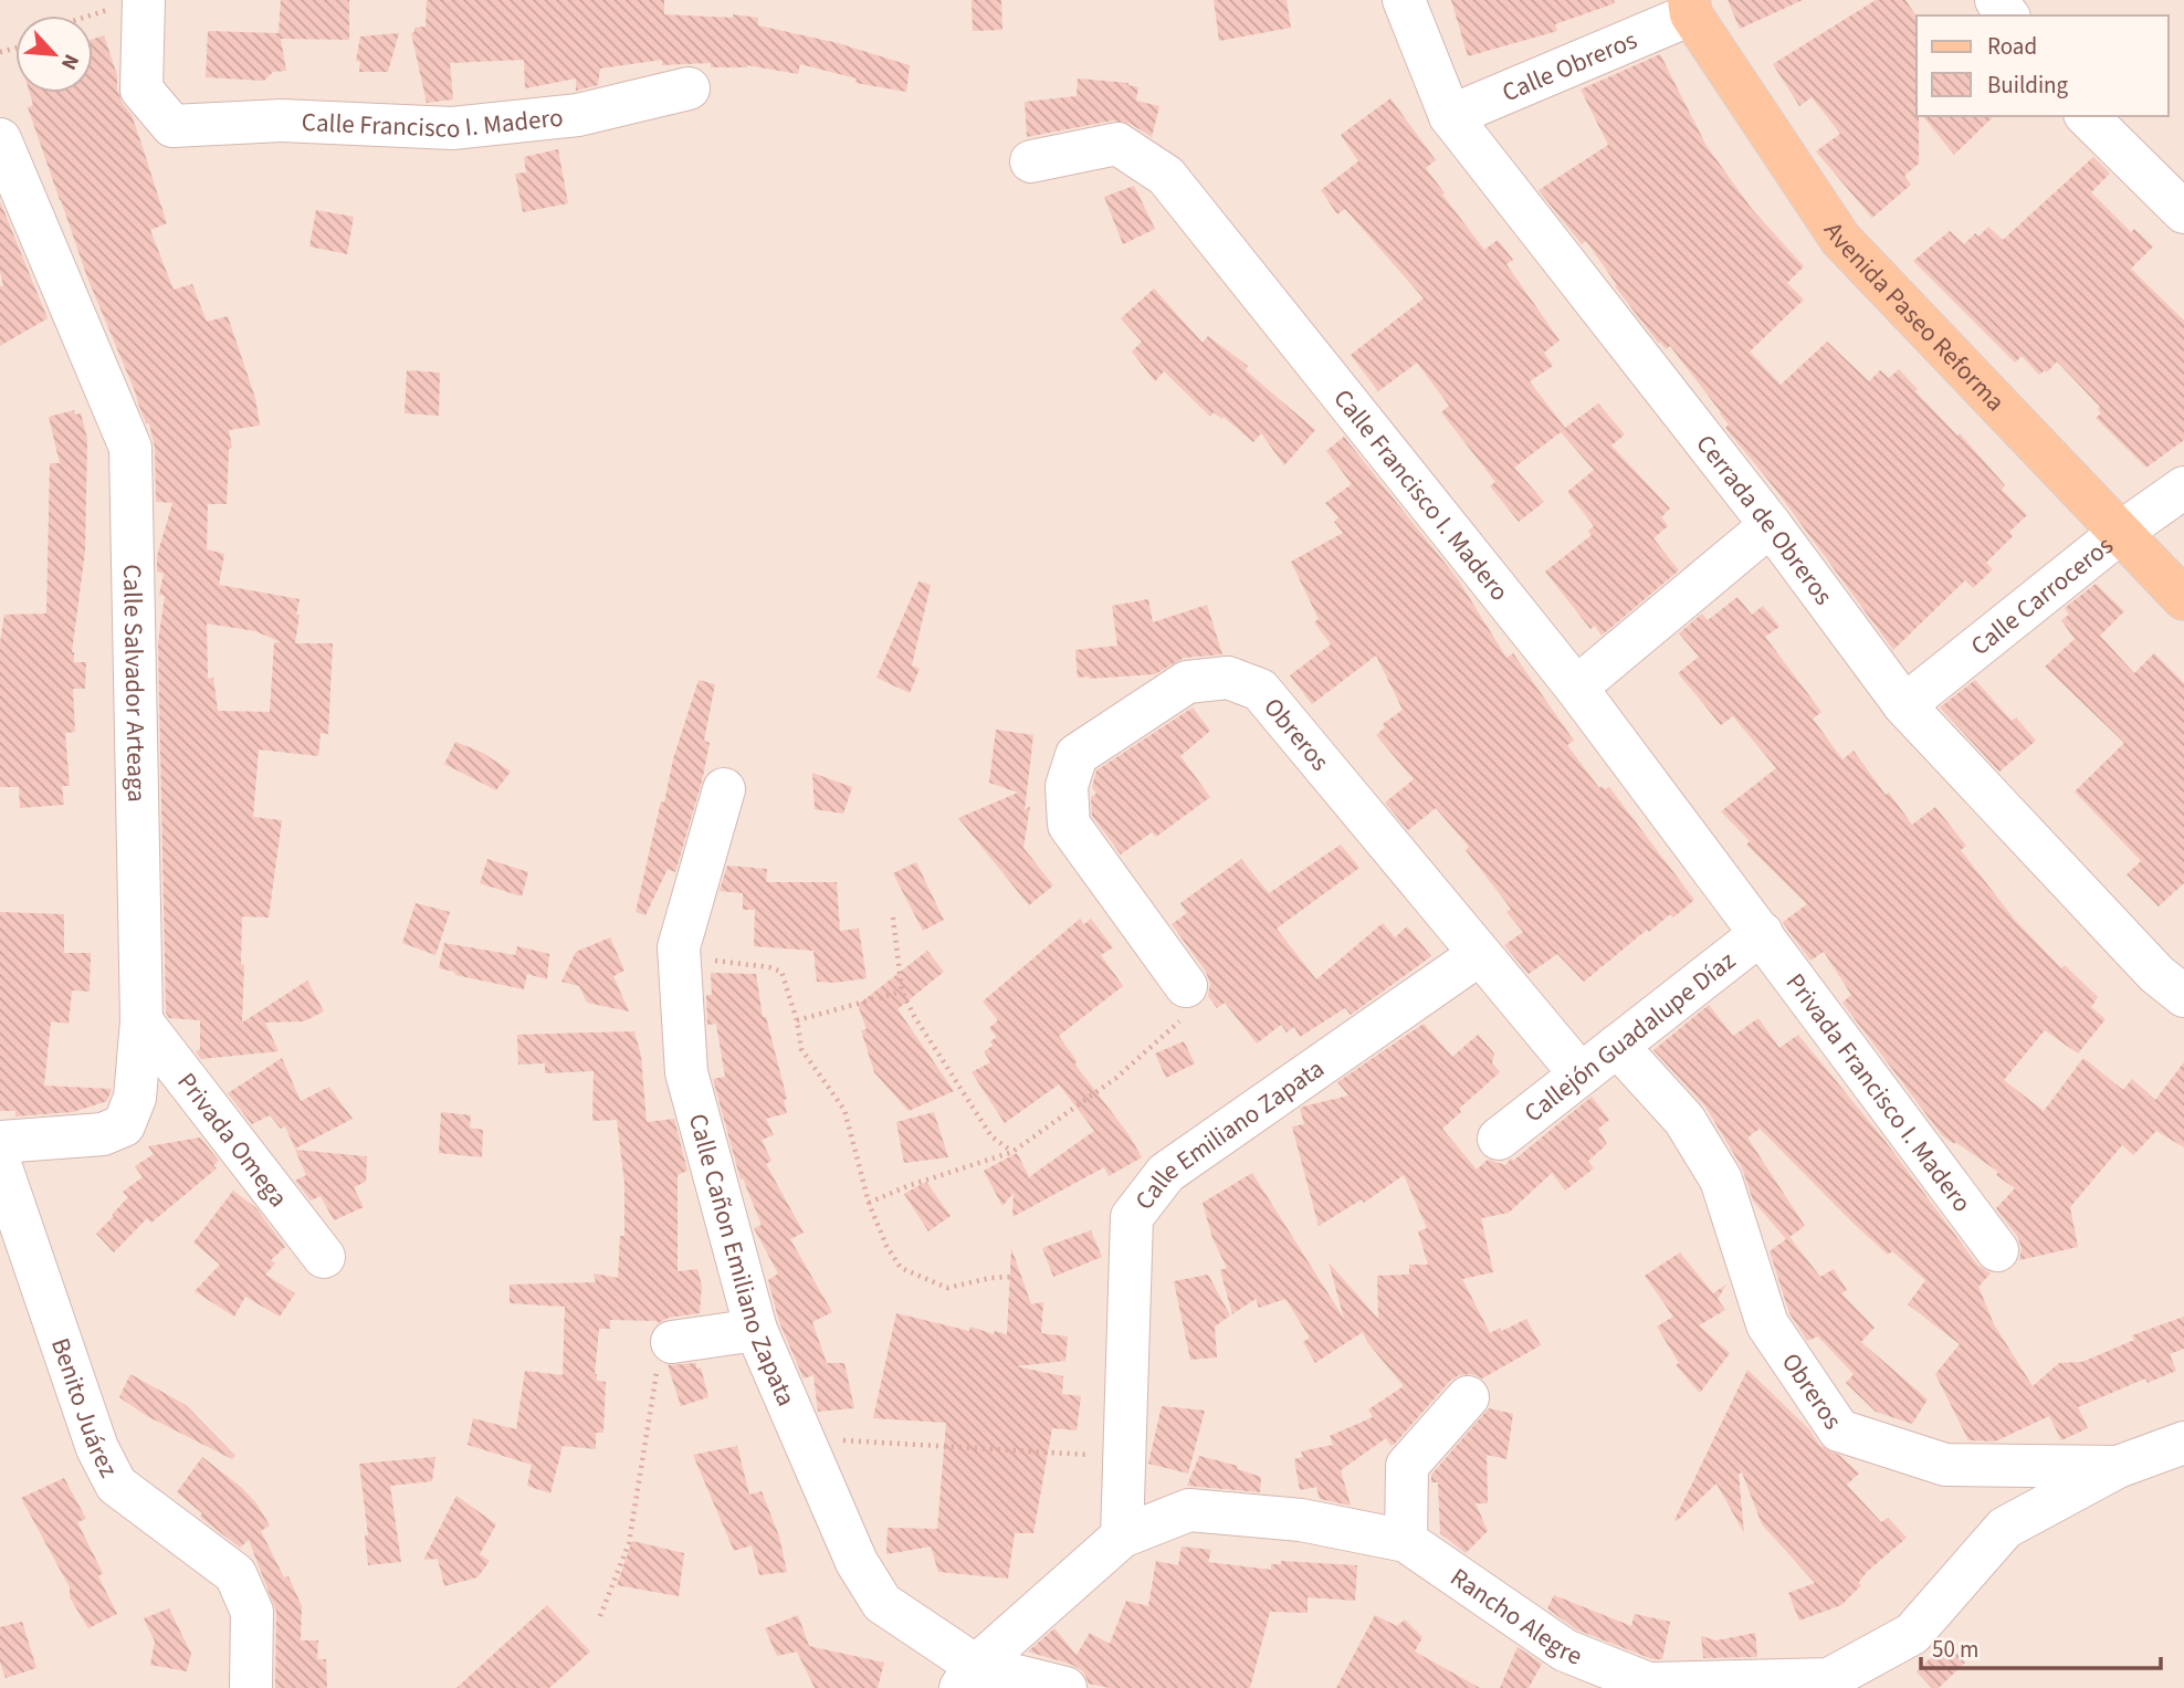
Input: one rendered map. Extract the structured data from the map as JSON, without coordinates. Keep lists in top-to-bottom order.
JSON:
{
  "streets": {
    "main road": ["Avenida Paseo Reforma"],
    "street": [
      "Calle Obreros",
      "Calle Francisco I. Madero",
      "Cerrada de Obreros",
      "Calle Carroceros",
      "Calle Salvador Arteaga",
      "Obreros",
      "Callejón Guadalupe Díaz",
      "Privada Francisco I. Madero",
      "Calle Emiliano Zapata",
      "Privada Omega",
      "Calle Cañon Emiliano Zapata",
      "Benito Juárez",
      "Rancho Alegre"
    ]
  },
  "crossings": [
    ["Calle Obreros", "Avenida Paseo Reforma"],
    ["Calle Obreros", "Cerrada de Obreros"],
    ["Calle Francisco I. Madero", "Callejón Guadalupe Díaz"],
    ["Calle Francisco I. Madero", "Privada Francisco I. Madero"],
    ["Avenida Paseo Reforma", "Calle Carroceros"],
    ["Cerrada de Obreros", "Calle Carroceros"],
    ["Calle Salvador Arteaga", "Privada Omega"],
    ["Obreros", "Callejón Guadalupe Díaz"],
    ["Obreros", "Calle Emiliano Zapata"],
    ["Obreros", "Rancho Alegre"],
    ["Callejón Guadalupe Díaz", "Privada Francisco I. Madero"],
    ["Calle Emiliano Zapata", "Rancho Alegre"],
    ["Calle Cañon Emiliano Zapata", "Rancho Alegre"]
  ],
  "legend": ["Road", "Building"],
  "scale_bar": "50 m",
  "north": "bottom right"
}
